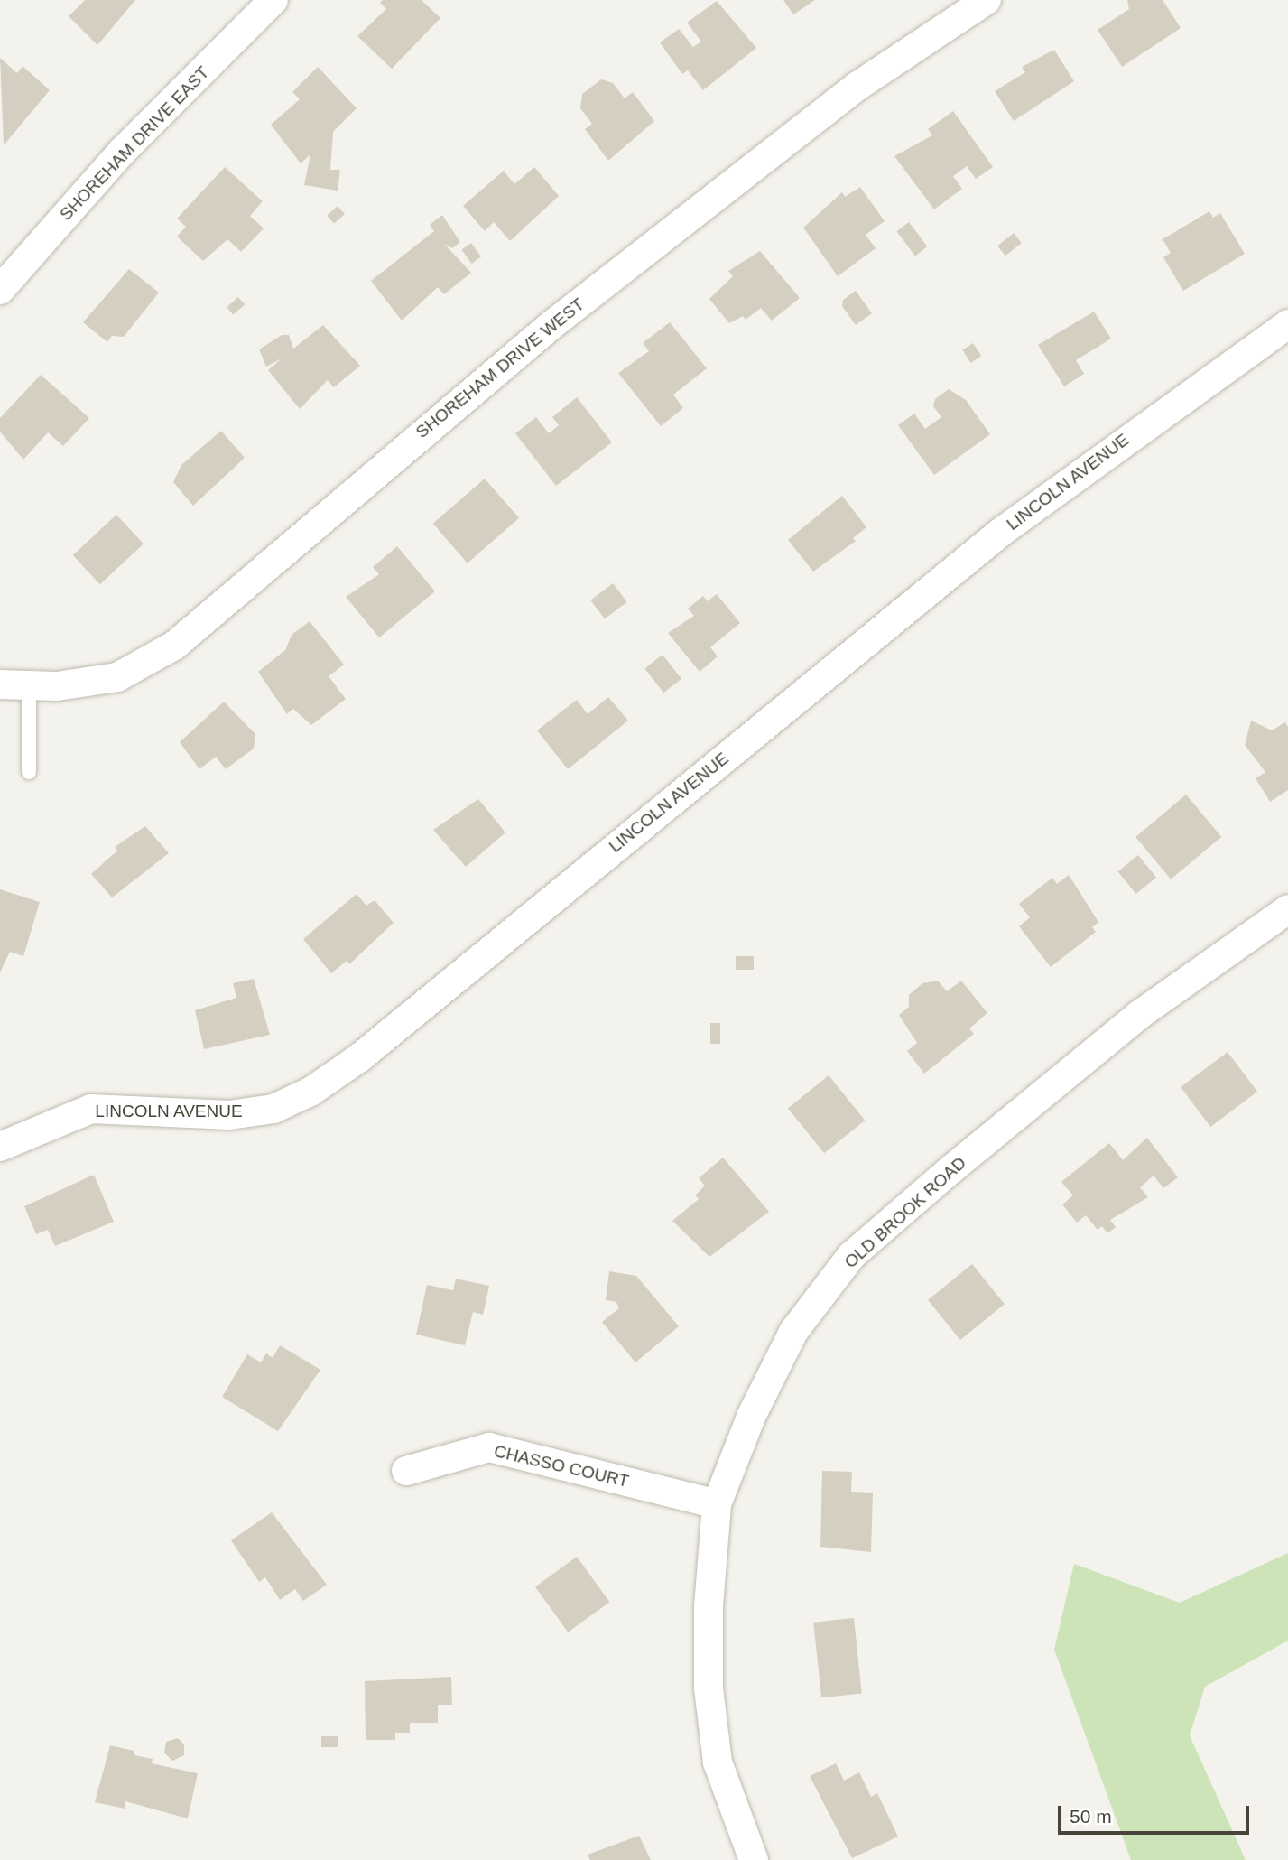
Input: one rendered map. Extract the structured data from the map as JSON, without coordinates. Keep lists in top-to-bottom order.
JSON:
{
  "streets": {
    "street": [
      "SHOREHAM DRIVE EAST",
      "SHOREHAM DRIVE WEST",
      "LINCOLN AVENUE",
      "OLD BROOK ROAD",
      "CHASSO COURT"
    ]
  },
  "crossings": [
    ["OLD BROOK ROAD", "CHASSO COURT"]
  ],
  "scale_bar": "50 m"
}
